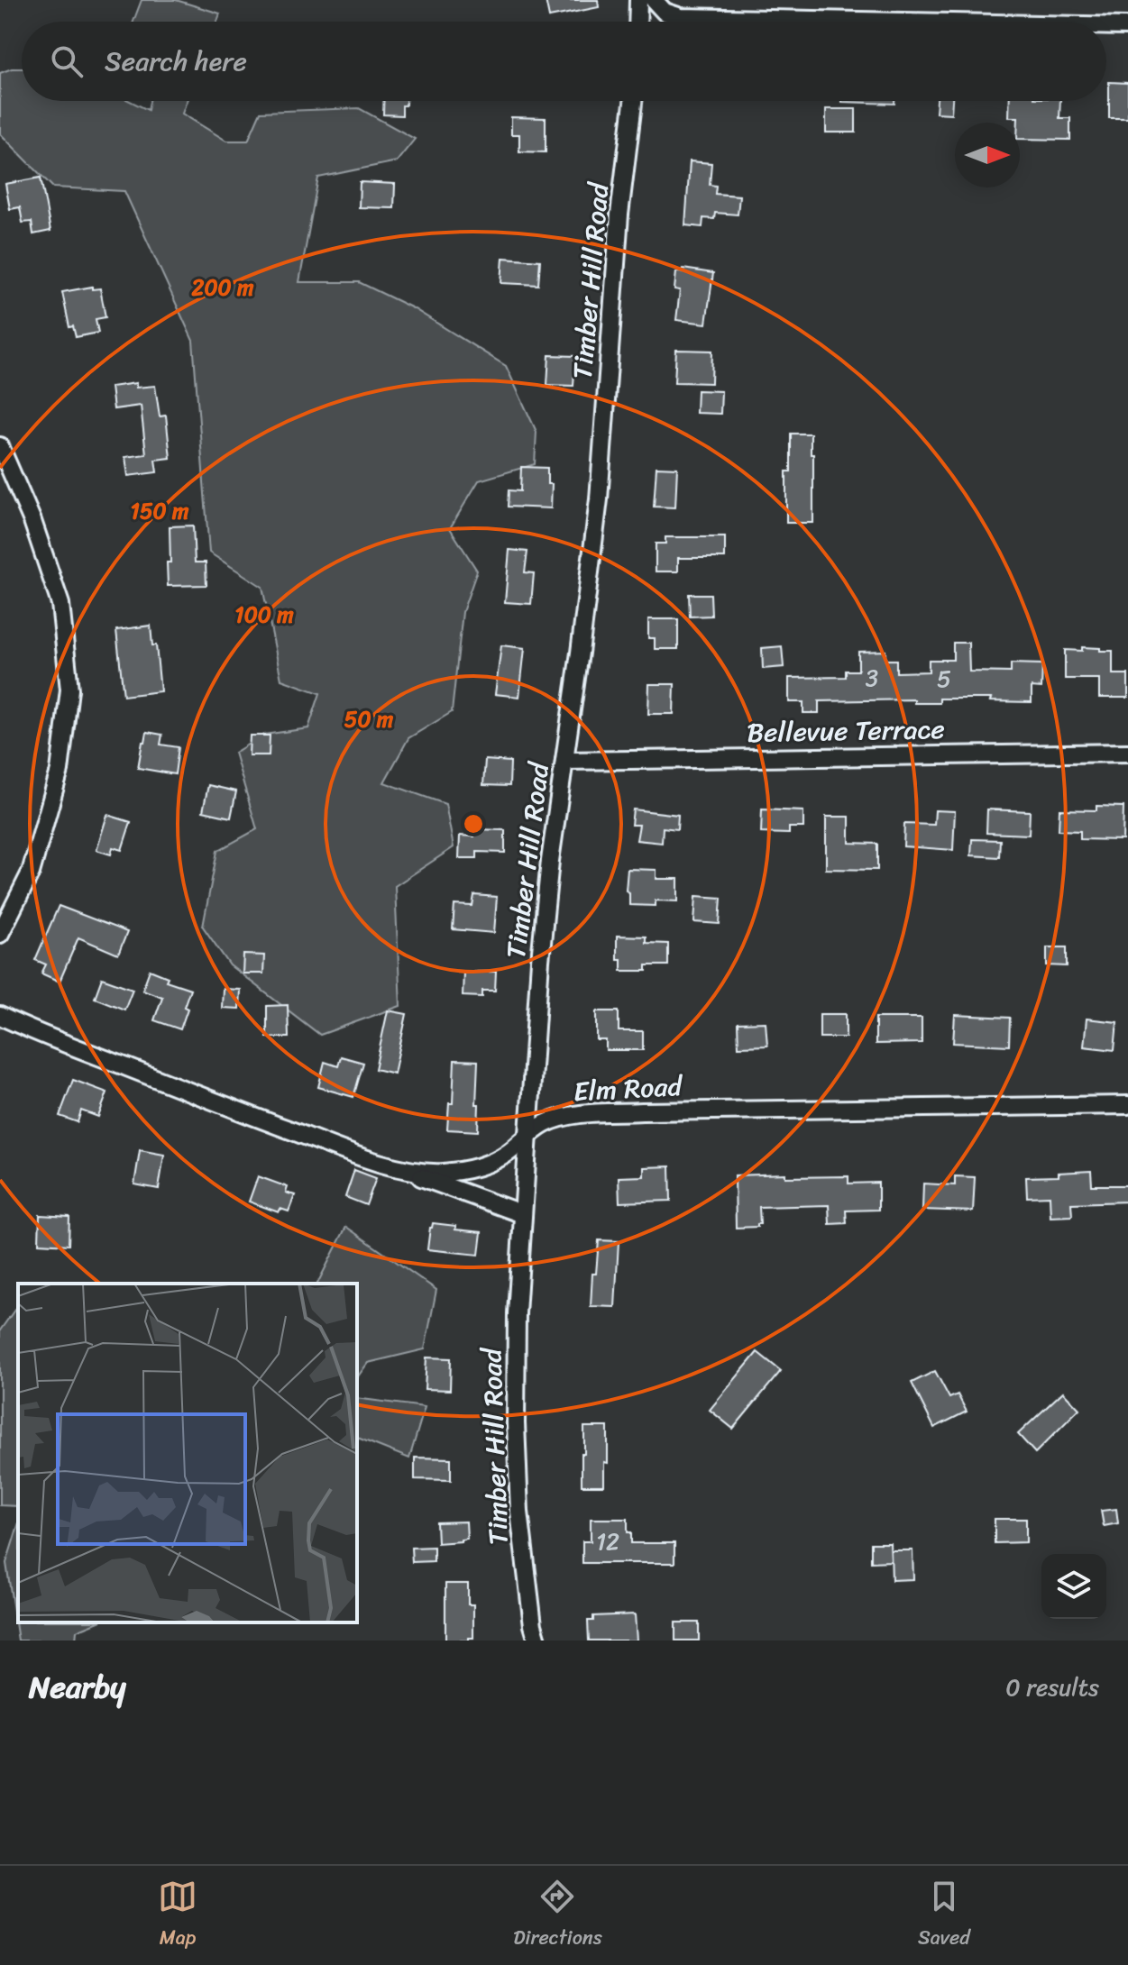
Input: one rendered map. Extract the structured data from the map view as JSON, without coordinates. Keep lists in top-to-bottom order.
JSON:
{
  "streets": {
    "street": ["Timber Hill Road", "Bellevue Terrace", "Elm Road"]
  },
  "crossings": [
    ["Timber Hill Road", "Bellevue Terrace"],
    ["Timber Hill Road", "Elm Road"]
  ],
  "house_numbers": ["3", "5", "12"],
  "north": "right",
  "page": {
    "search": "Search here",
    "heading": ["Nearby", "0 results"],
    "nav": ["Map", "Directions", "Saved"]
  },
  "rings": [
    "200 m",
    "150 m",
    "100 m",
    "50 m"
  ]
}
